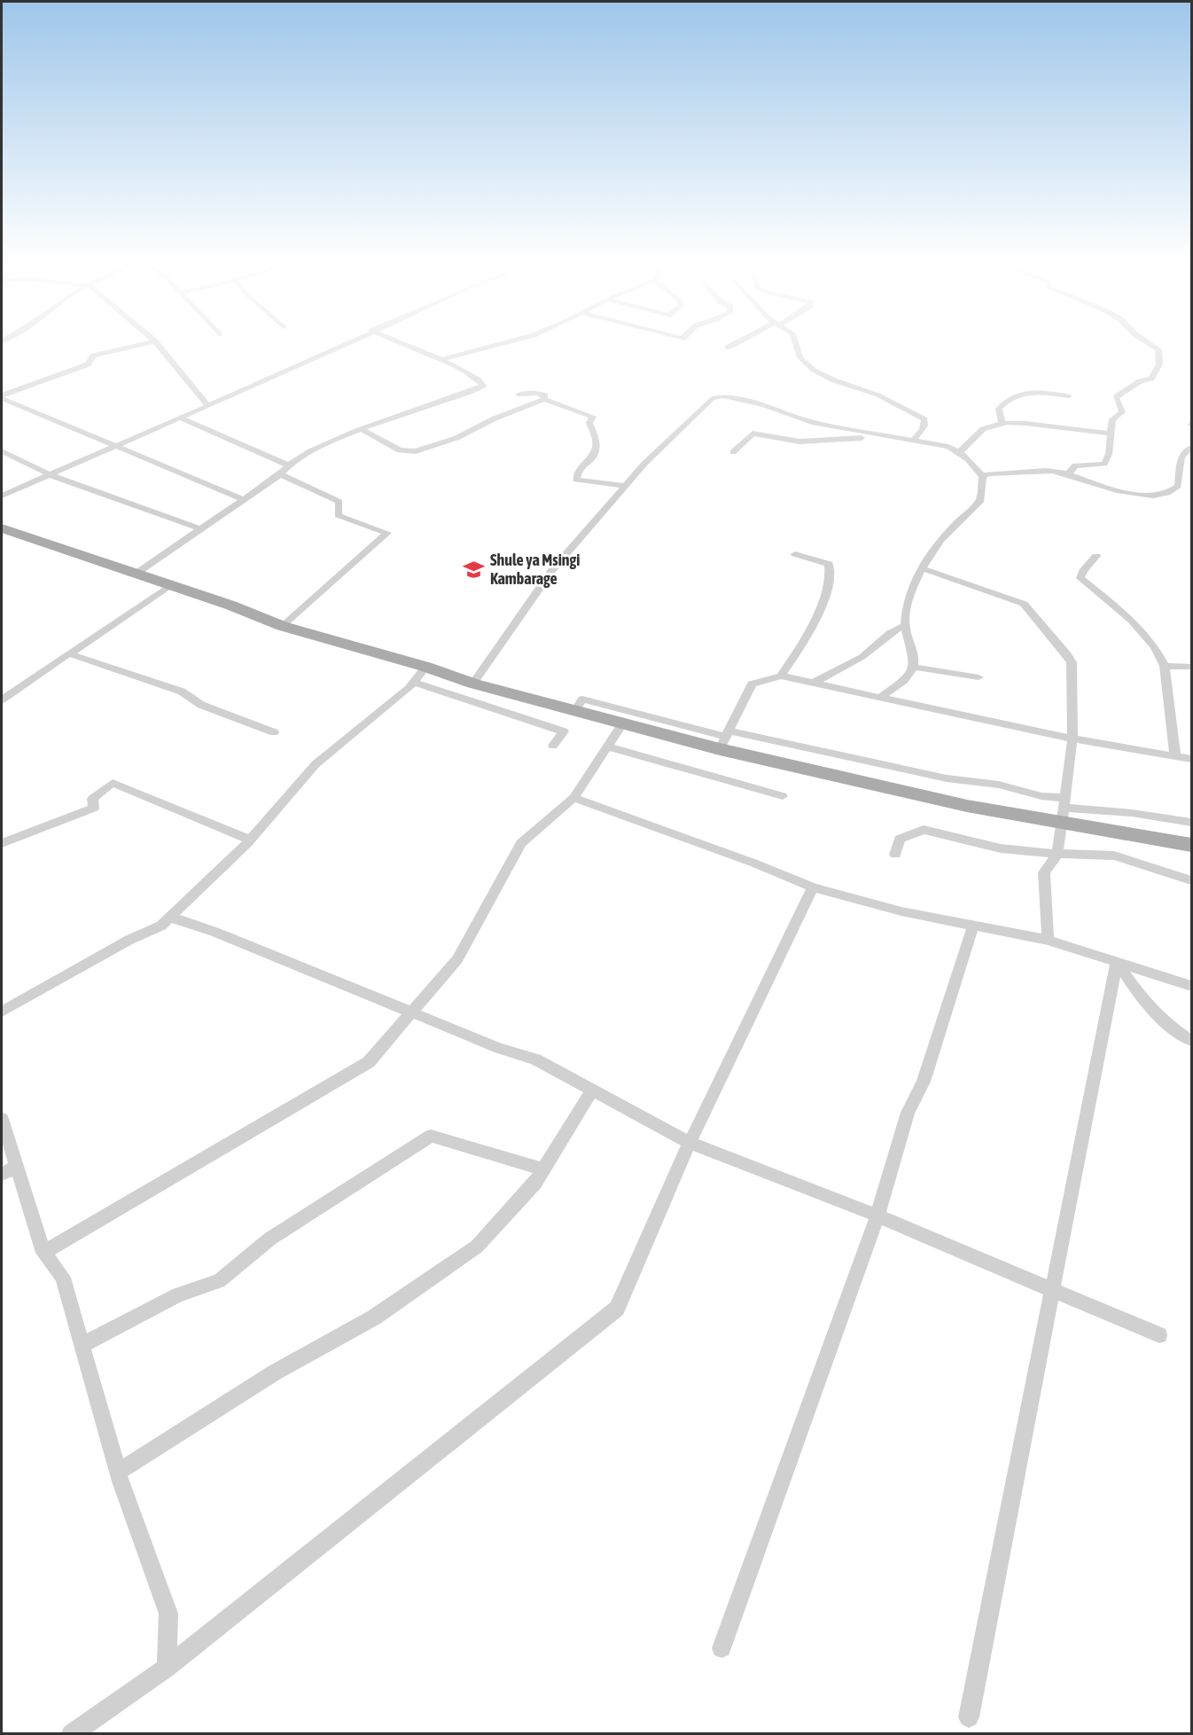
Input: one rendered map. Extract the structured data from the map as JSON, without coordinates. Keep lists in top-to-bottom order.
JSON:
{
  "places": {
    "school or university": ["Shule ya Msingi Kambarage"]
  }
}
